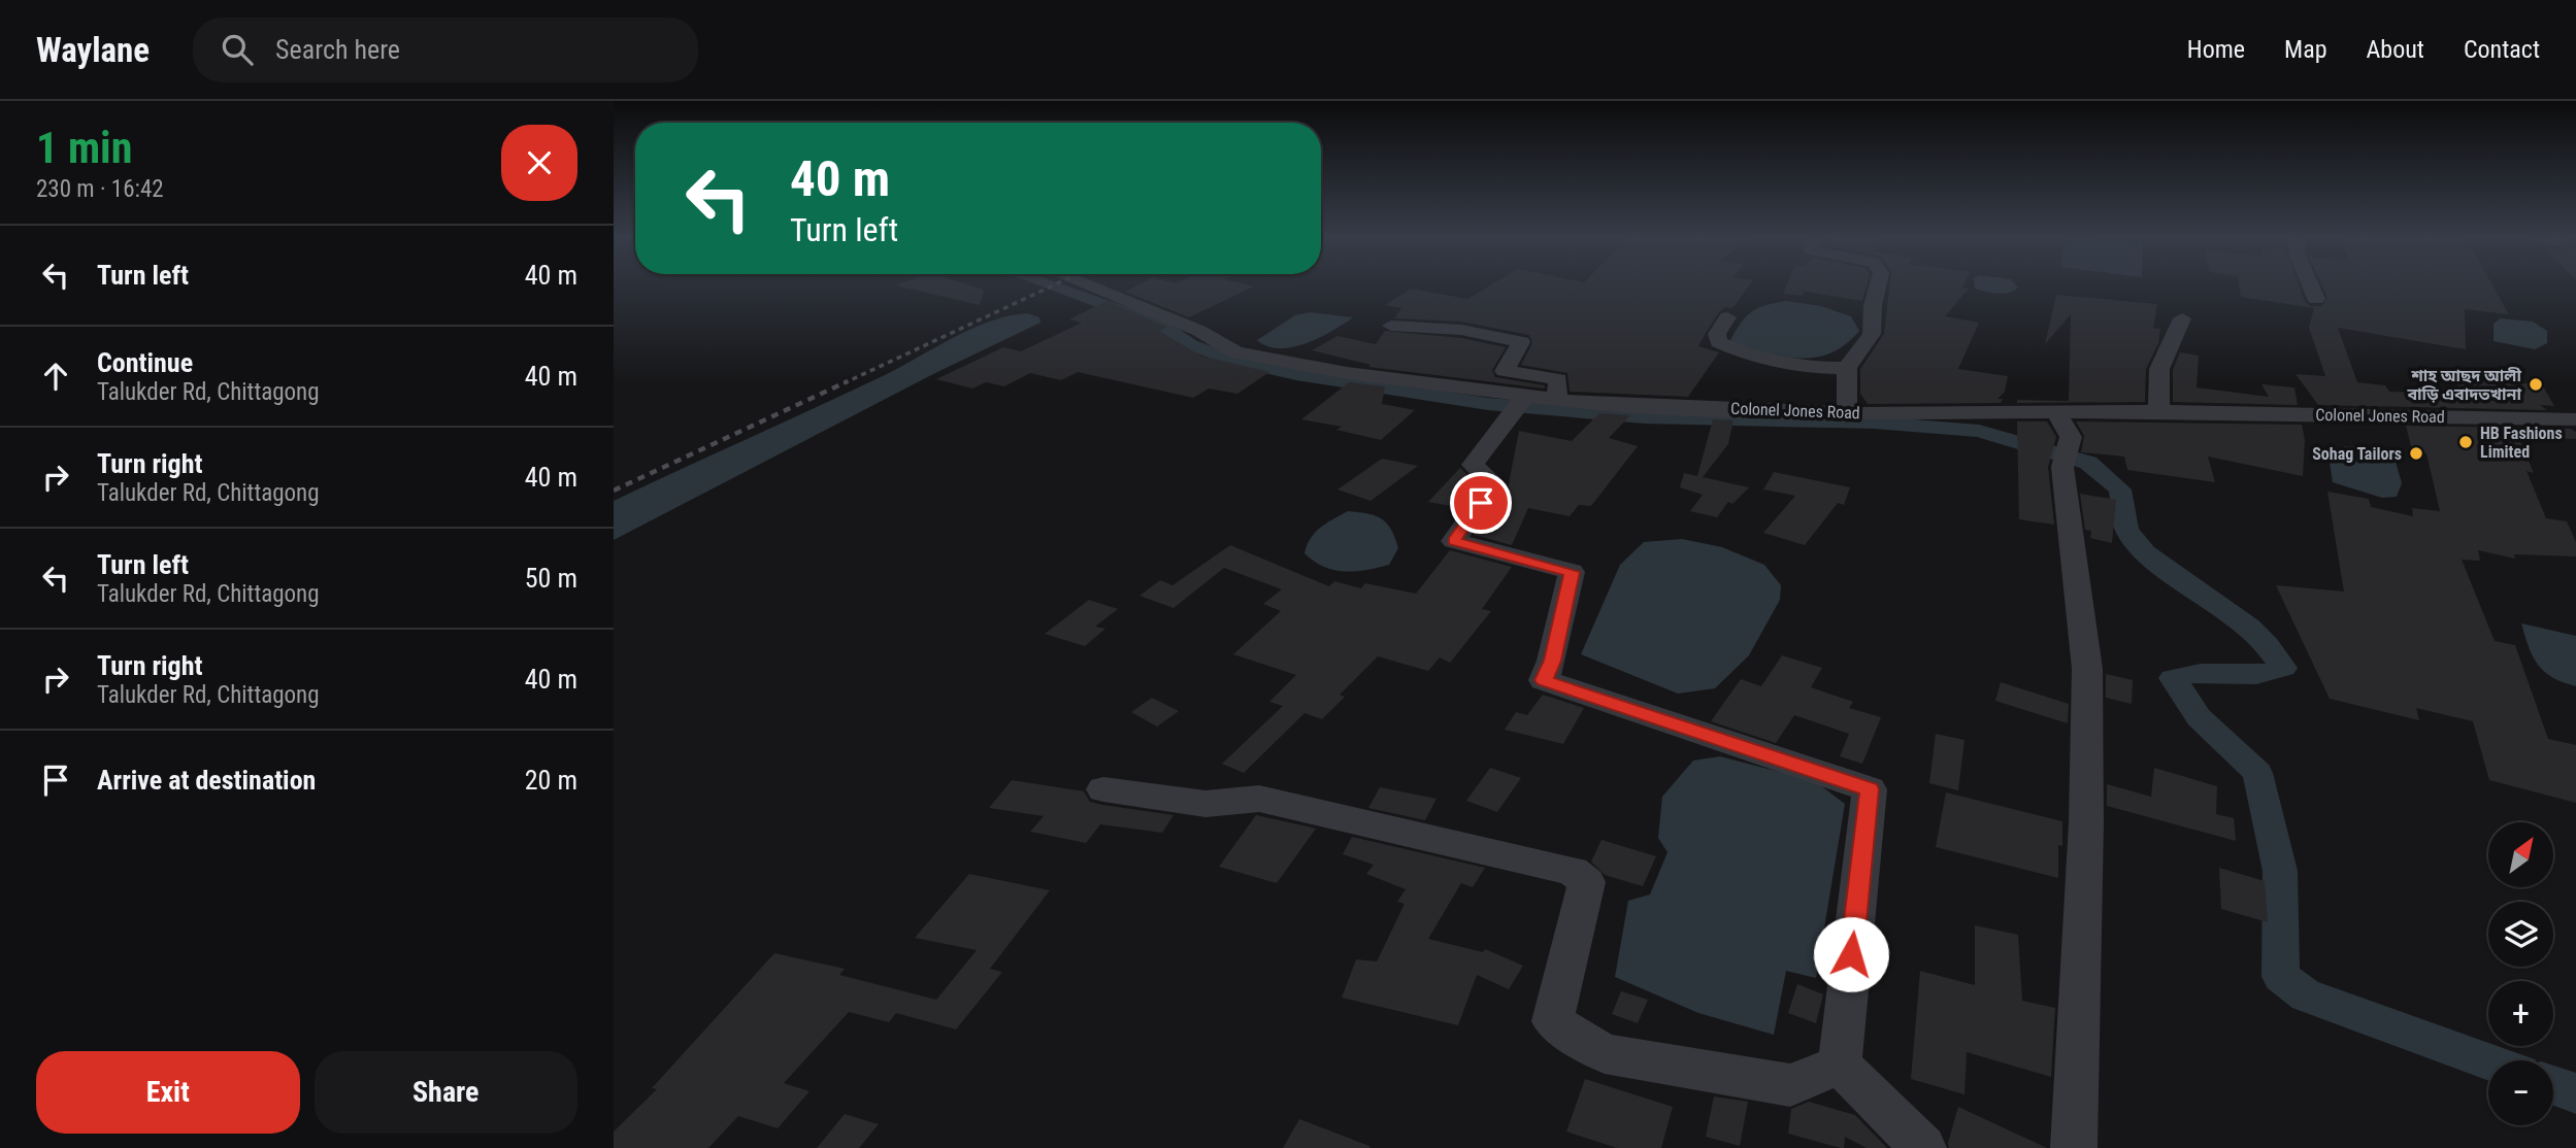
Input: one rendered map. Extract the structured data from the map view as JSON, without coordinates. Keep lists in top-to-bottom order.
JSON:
{
  "streets": {
    "street": ["Colonel Jones Road"]
  },
  "places": ["শাহ আছদ আলী বাড়ি এবাদতখানা", "HB Fashions Limited", "Sohag Tailors"],
  "north": "top right",
  "page": {
    "header": "Waylane",
    "search": "Search here",
    "nav": [
      "Home",
      "Map",
      "About",
      "Contact"
    ],
    "heading": ["1 min", "230 m · 16:42"],
    "turn": ["40 m", "Turn left"],
    "list": [
      {
        "name": "Turn left",
        "value": "40 m"
      },
      {
        "name": "Continue",
        "note": "Talukder Rd, Chittagong",
        "value": "40 m"
      },
      {
        "name": "Turn right",
        "note": "Talukder Rd, Chittagong",
        "value": "40 m"
      },
      {
        "name": "Turn left",
        "note": "Talukder Rd, Chittagong",
        "value": "50 m"
      },
      {
        "name": "Turn right",
        "note": "Talukder Rd, Chittagong",
        "value": "40 m"
      },
      {
        "name": "Arrive at destination",
        "value": "20 m"
      }
    ],
    "map_buttons": ["+", "−"],
    "buttons": ["Exit", "Share"]
  }
}
